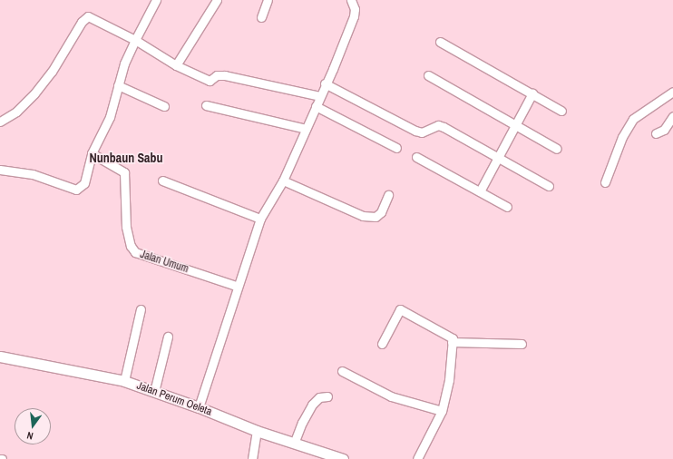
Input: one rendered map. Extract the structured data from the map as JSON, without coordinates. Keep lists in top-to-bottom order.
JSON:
{
  "streets": {
    "street": ["Jalan Umum", "Jalan Perum Oeleta"]
  },
  "districts": ["Nunbaun Sabu"],
  "north": "bottom"
}
